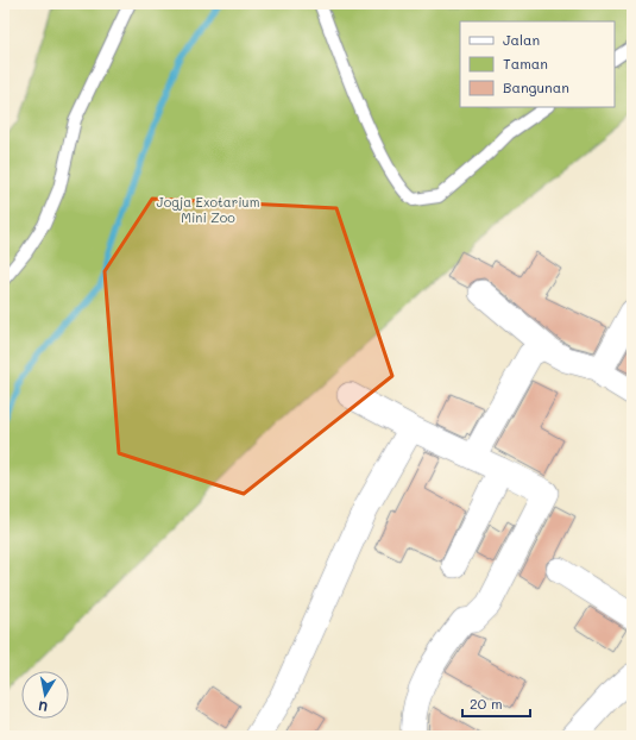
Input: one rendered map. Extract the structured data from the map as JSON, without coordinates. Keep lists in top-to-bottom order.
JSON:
{
  "parks": ["Jogja Exotarium Mini Zoo"],
  "legend": ["Jalan", "Taman", "Bangunan"],
  "scale_bar": "20 m",
  "north": "bottom"
}
